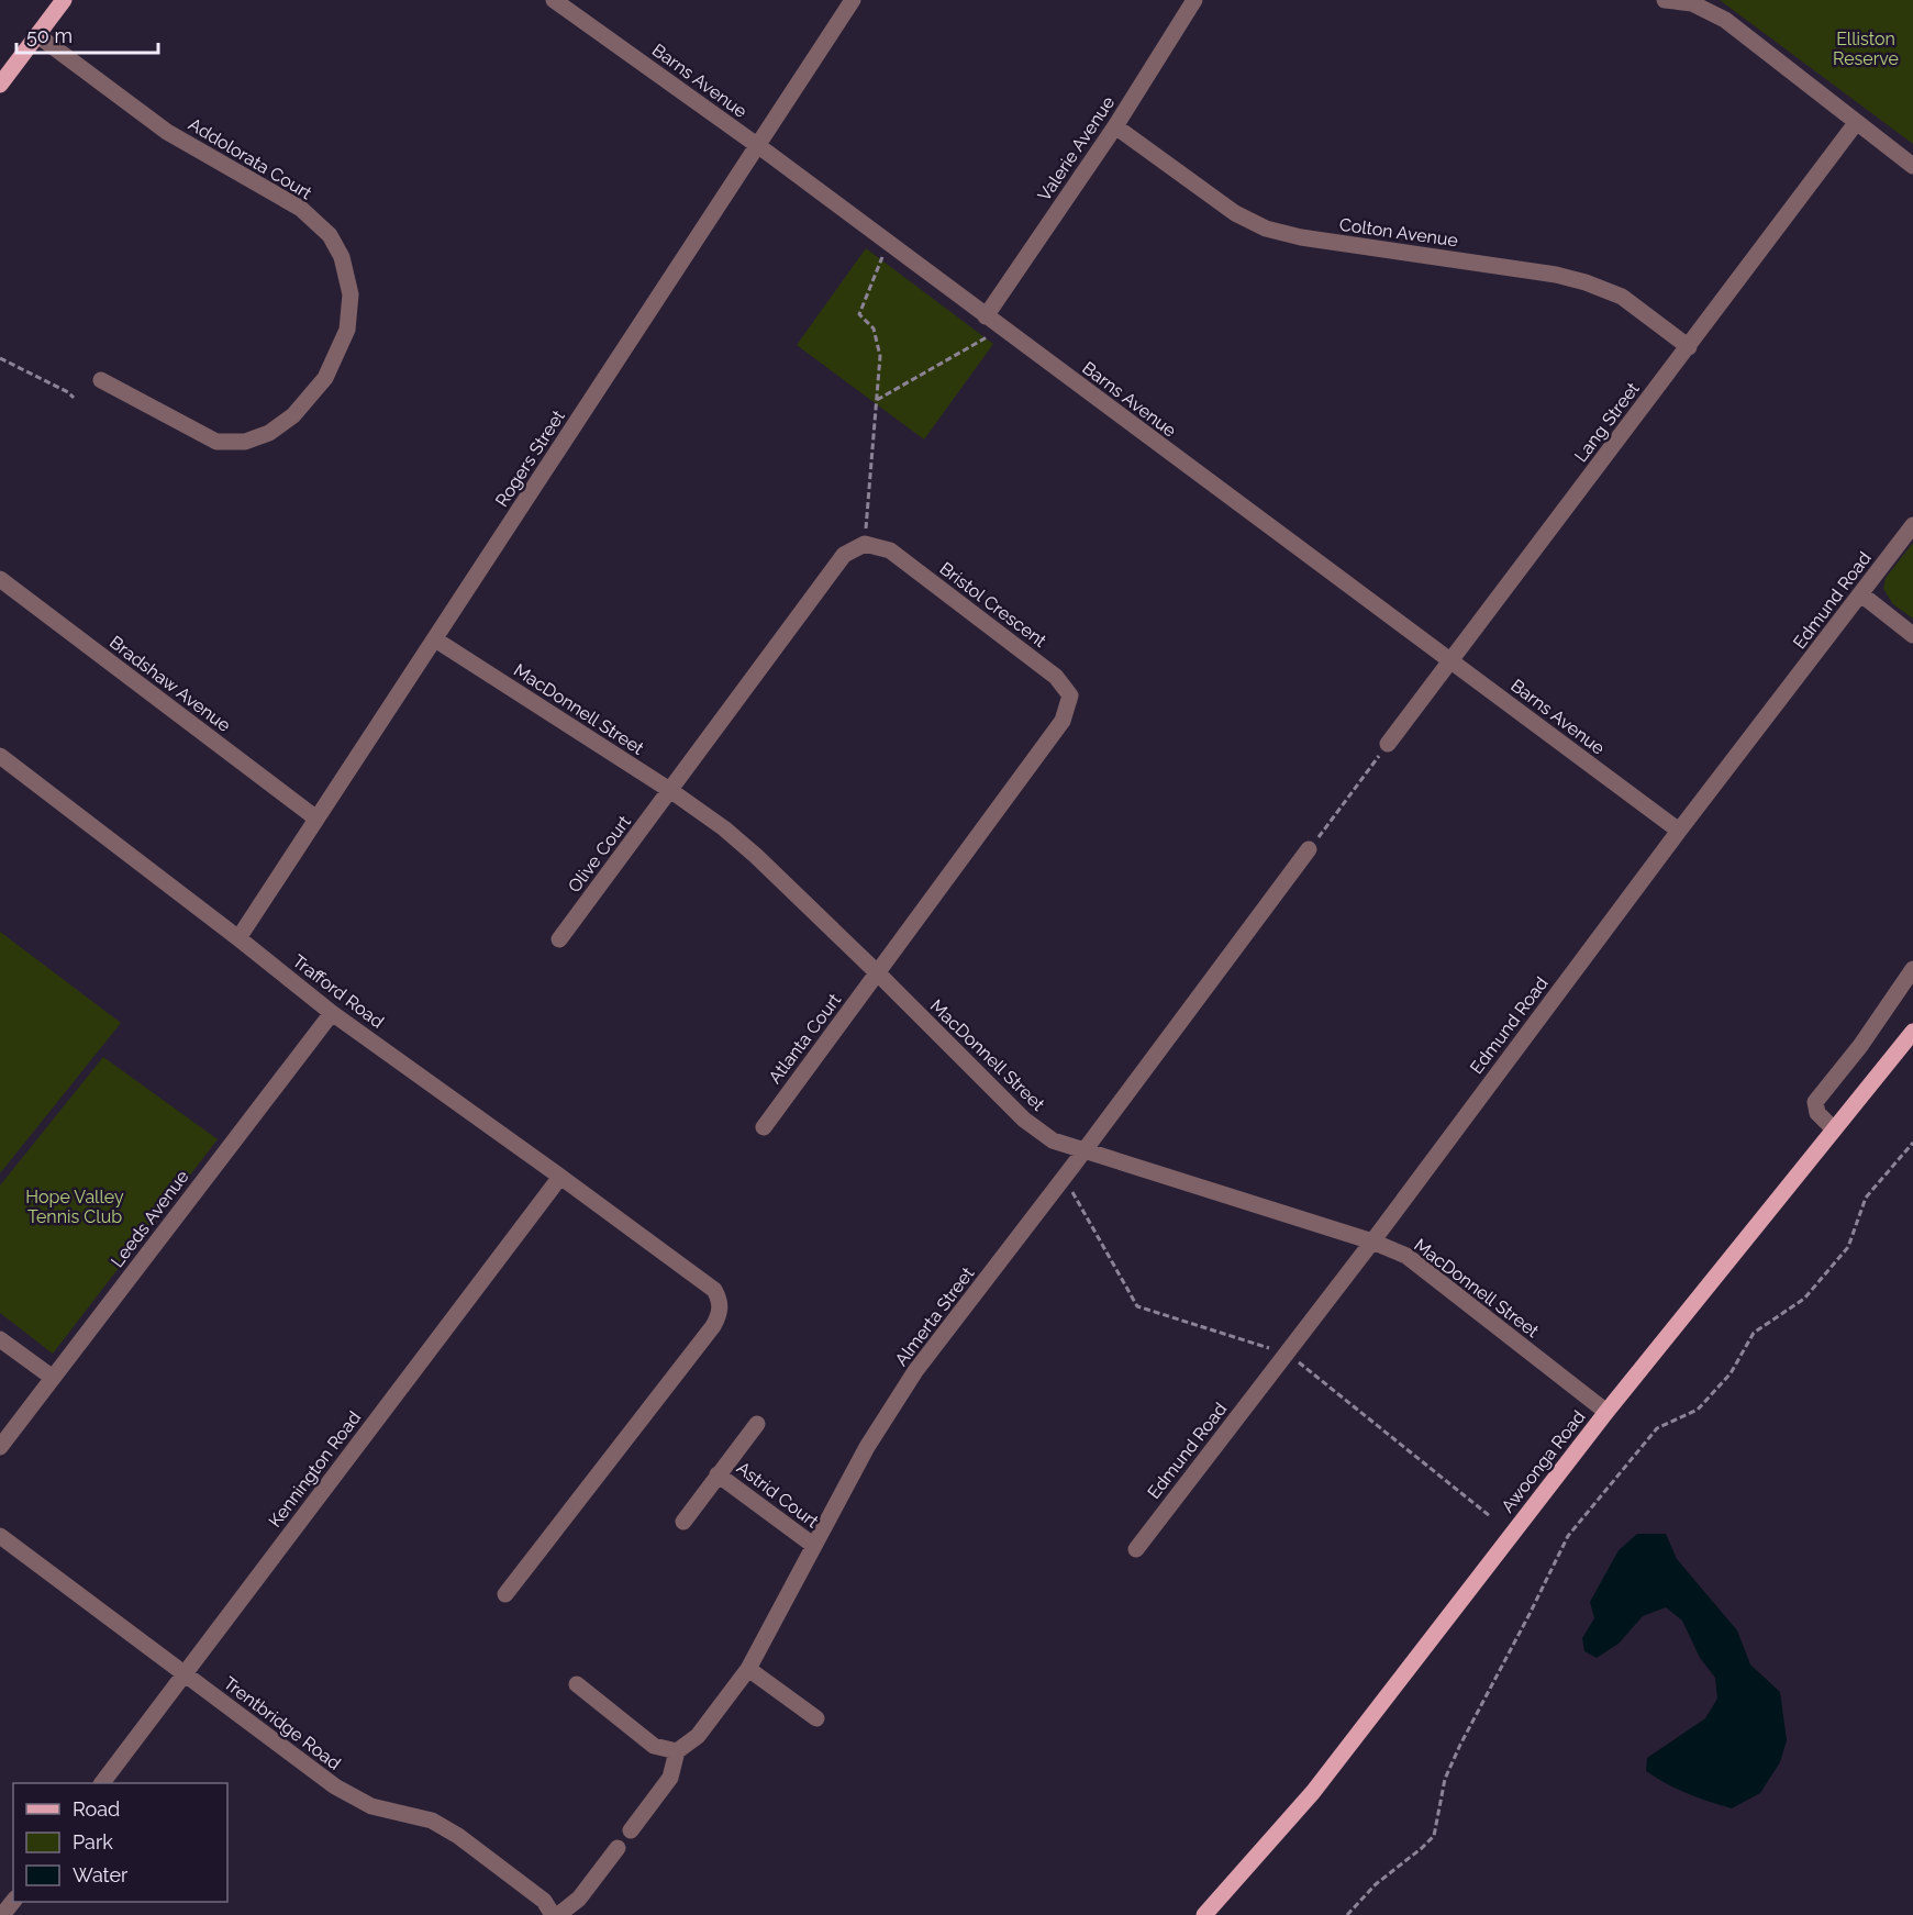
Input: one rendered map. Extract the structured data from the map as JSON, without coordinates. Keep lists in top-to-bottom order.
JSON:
{
  "streets": {
    "main road": ["Awoonga Road"],
    "street": [
      "Barns Avenue",
      "Valerie Avenue",
      "Addolorata Court",
      "Colton Avenue",
      "Lang Street",
      "Rogers Street",
      "Edmund Road",
      "Bristol Crescent",
      "Bradshaw Avenue",
      "MacDonnell Street",
      "Olive Court",
      "Trafford Road",
      "Atlanta Court",
      "Leeds Avenue",
      "Almerta Street",
      "Kennington Road",
      "Astrid Court",
      "Trentbridge Road"
    ]
  },
  "crossings": [
    ["Barns Avenue", "Valerie Avenue"],
    ["Barns Avenue", "Lang Street"],
    ["Barns Avenue", "Rogers Street"],
    ["Barns Avenue", "Edmund Road"],
    ["Valerie Avenue", "Colton Avenue"],
    ["Colton Avenue", "Lang Street"],
    ["Rogers Street", "Bradshaw Avenue"],
    ["Rogers Street", "MacDonnell Street"],
    ["Rogers Street", "Trafford Road"],
    ["Edmund Road", "MacDonnell Street"],
    ["Bristol Crescent", "MacDonnell Street"],
    ["Bristol Crescent", "Atlanta Court"],
    ["MacDonnell Street", "Olive Court"],
    ["MacDonnell Street", "Atlanta Court"],
    ["MacDonnell Street", "Almerta Street"],
    ["MacDonnell Street", "Awoonga Road"],
    ["Trafford Road", "Leeds Avenue"],
    ["Trafford Road", "Kennington Road"],
    ["Almerta Street", "Astrid Court"],
    ["Kennington Road", "Trentbridge Road"]
  ],
  "parks": ["Elliston Reserve", "Hope Valley Tennis Club"],
  "legend": ["Road", "Park", "Water"],
  "scale_bar": "50 m"
}
